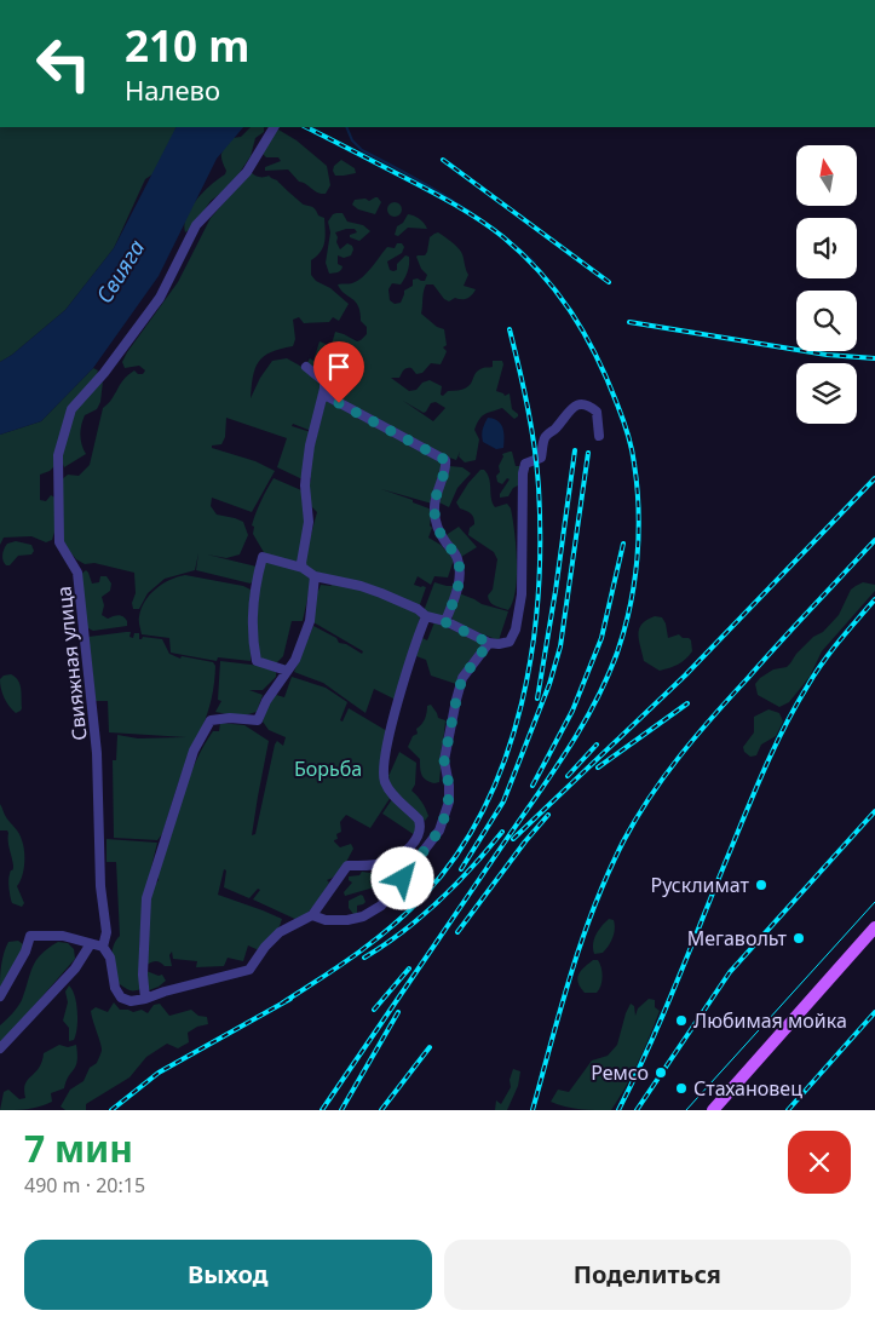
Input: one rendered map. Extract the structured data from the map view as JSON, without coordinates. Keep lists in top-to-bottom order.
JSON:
{
  "streets": {
    "street": ["Свияжная улица"]
  },
  "water": ["Свияга"],
  "parks": ["Борьба"],
  "places": [
    "Русклимат",
    "Мегавольт",
    "Любимая мойка",
    "Ремсо",
    "Стахановец"
  ],
  "north": "top",
  "page": {
    "turn": ["210 m", "Налево"],
    "heading": ["7 мин", "490 m · 20:15"],
    "buttons": ["Выход", "Поделиться"]
  }
}
